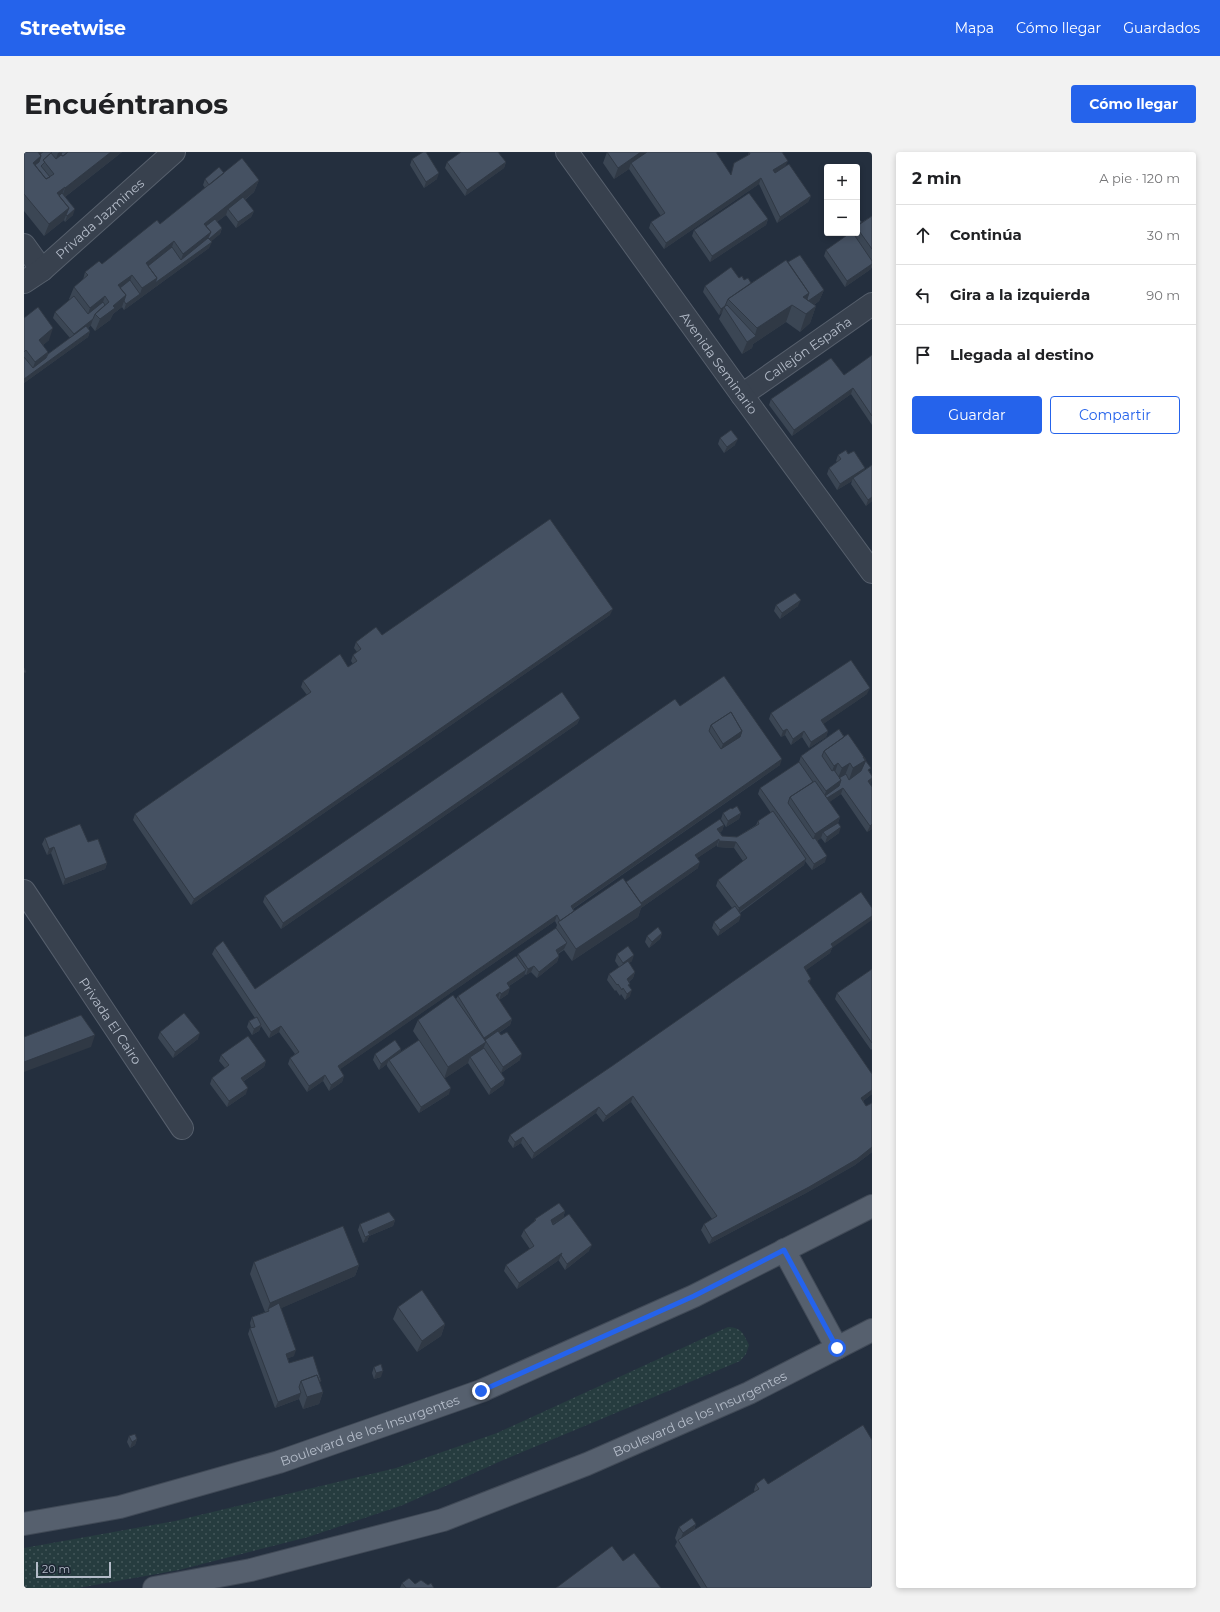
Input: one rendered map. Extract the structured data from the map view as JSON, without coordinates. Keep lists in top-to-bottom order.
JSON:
{
  "streets": {
    "main road": ["Boulevard de los Insurgentes"],
    "street": [
      "Privada Jazmines",
      "Callejón España",
      "Avenida Seminario",
      "Privada El Cairo"
    ]
  },
  "crossings": [
    ["Callejón España", "Avenida Seminario"]
  ],
  "scale_bar": "20 m",
  "page": {
    "header": "Streetwise",
    "nav": ["Mapa", "Cómo llegar", "Guardados"],
    "buttons": [
      "Cómo llegar",
      ["Guardar", "Compartir"]
    ],
    "title": "Encuéntranos",
    "heading": ["2 min", "A pie · 120 m"],
    "map_buttons": ["+", "−"],
    "list": [
      ["Continúa", "30 m"],
      ["Gira a la izquierda", "90 m"],
      "Llegada al destino"
    ],
    "scale": "20 m"
  }
}
